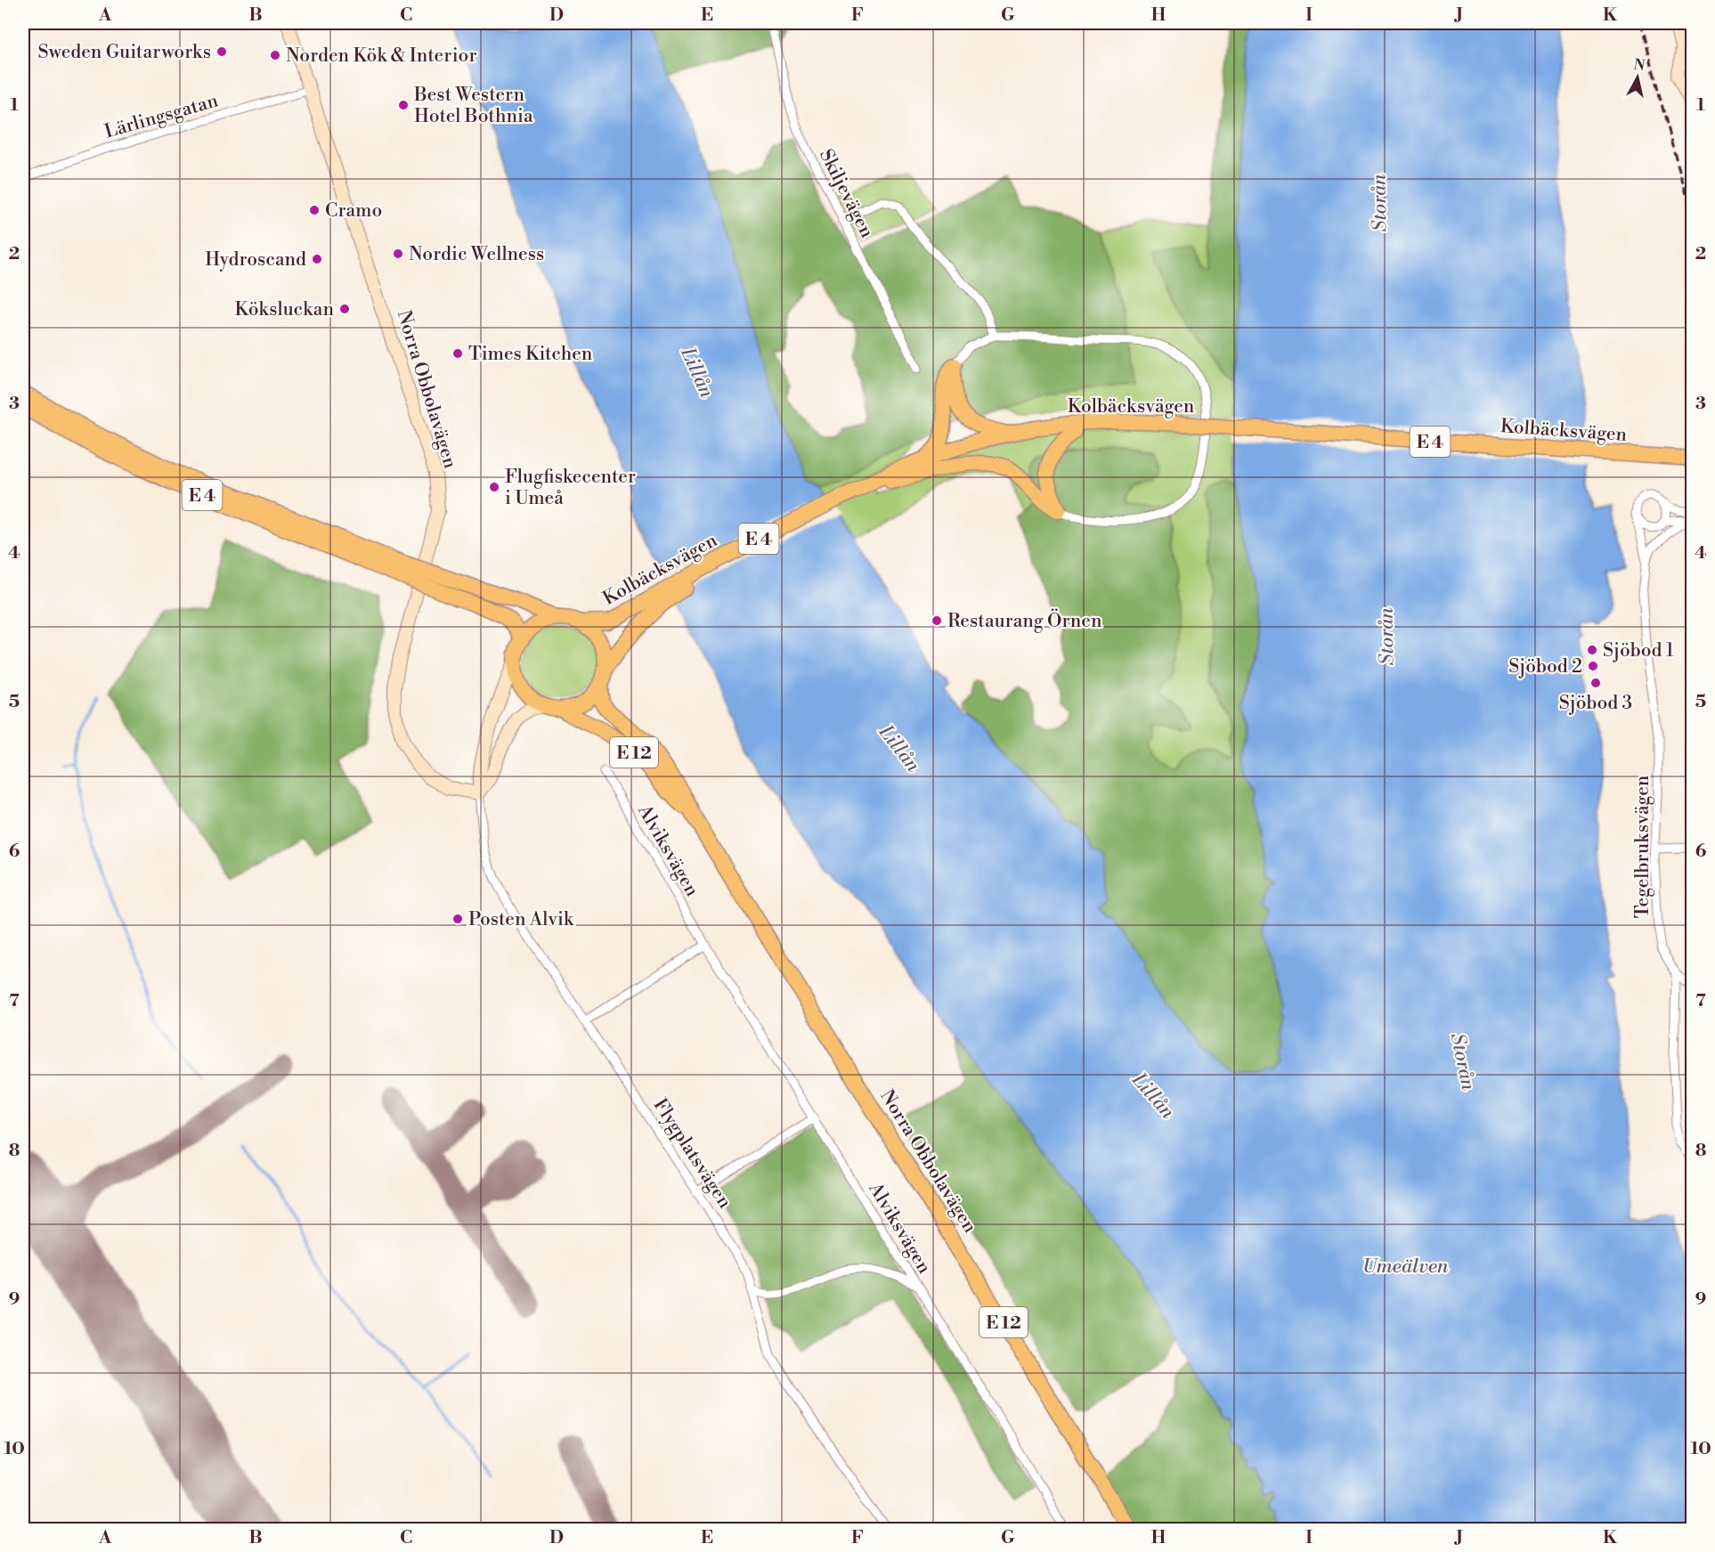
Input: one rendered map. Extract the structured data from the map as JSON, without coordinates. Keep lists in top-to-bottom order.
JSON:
{
  "streets": {
    "highway": [
      "Norra Obbolavägen",
      "Kolbäcksvägen",
      "E 4",
      "E 12"
    ],
    "street": [
      "Lärlingsgatan",
      "Skiljevägen",
      "Tegelbruksvägen",
      "Alviksvägen",
      "Flygplatsvägen"
    ]
  },
  "crossings": [
    ["Lärlingsgatan", "Norra Obbolavägen"],
    ["Norra Obbolavägen", "Kolbäcksvägen"],
    ["Norra Obbolavägen", "E 4"],
    ["Norra Obbolavägen", "Flygplatsvägen"],
    ["Kolbäcksvägen", "E 4"],
    ["Kolbäcksvägen", "Flygplatsvägen"],
    ["E 4", "Flygplatsvägen"]
  ],
  "water": ["Storån", "Lillån", "Umeälven"],
  "places": [
    "Sweden Guitarworks",
    "Norden Kök & Interior",
    "Best Western Hotel Bothnia",
    "Cramo",
    "Nordic Wellness",
    "Hydroscand",
    "Köksluckan",
    "Times Kitchen",
    "Flugfiskecenter i Umeå",
    "Restaurang Örnen",
    "Sjöbod 1",
    "Sjöbod 2",
    "Sjöbod 3",
    "Posten Alvik"
  ],
  "north": "top",
  "grid": {
    "columns": [
      "A",
      "B",
      "C",
      "D",
      "E",
      "F",
      "G",
      "H",
      "I",
      "J",
      "K"
    ],
    "rows": [
      "1",
      "2",
      "3",
      "4",
      "5",
      "6",
      "7",
      "8",
      "9",
      "10"
    ]
  }
}
